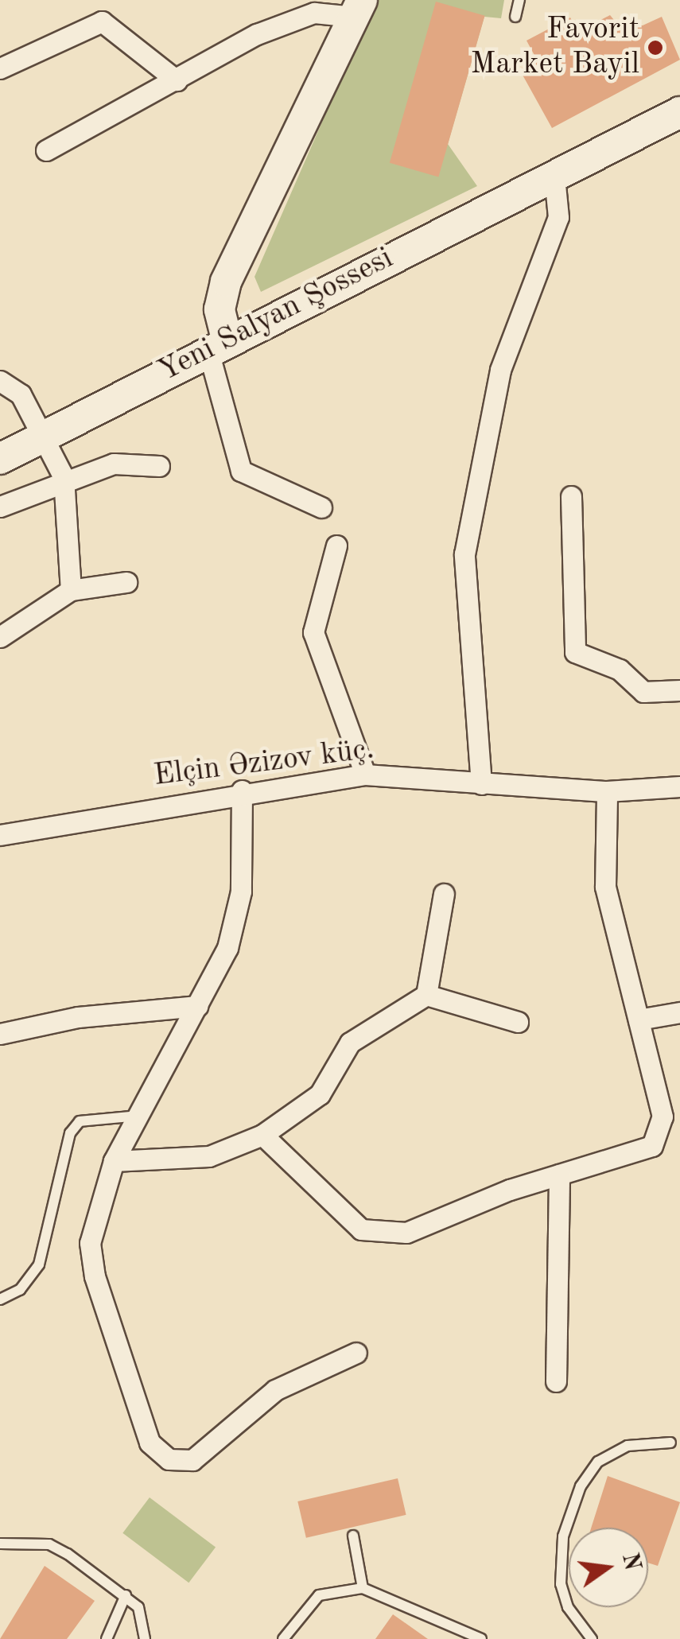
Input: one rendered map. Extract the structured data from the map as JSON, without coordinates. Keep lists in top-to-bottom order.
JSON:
{
  "streets": {
    "main road": ["Yeni Salyan Şossesi"],
    "street": ["Elçin Əzizov küç."]
  },
  "places": ["Favorit Market Bayil"],
  "north": "right"
}
